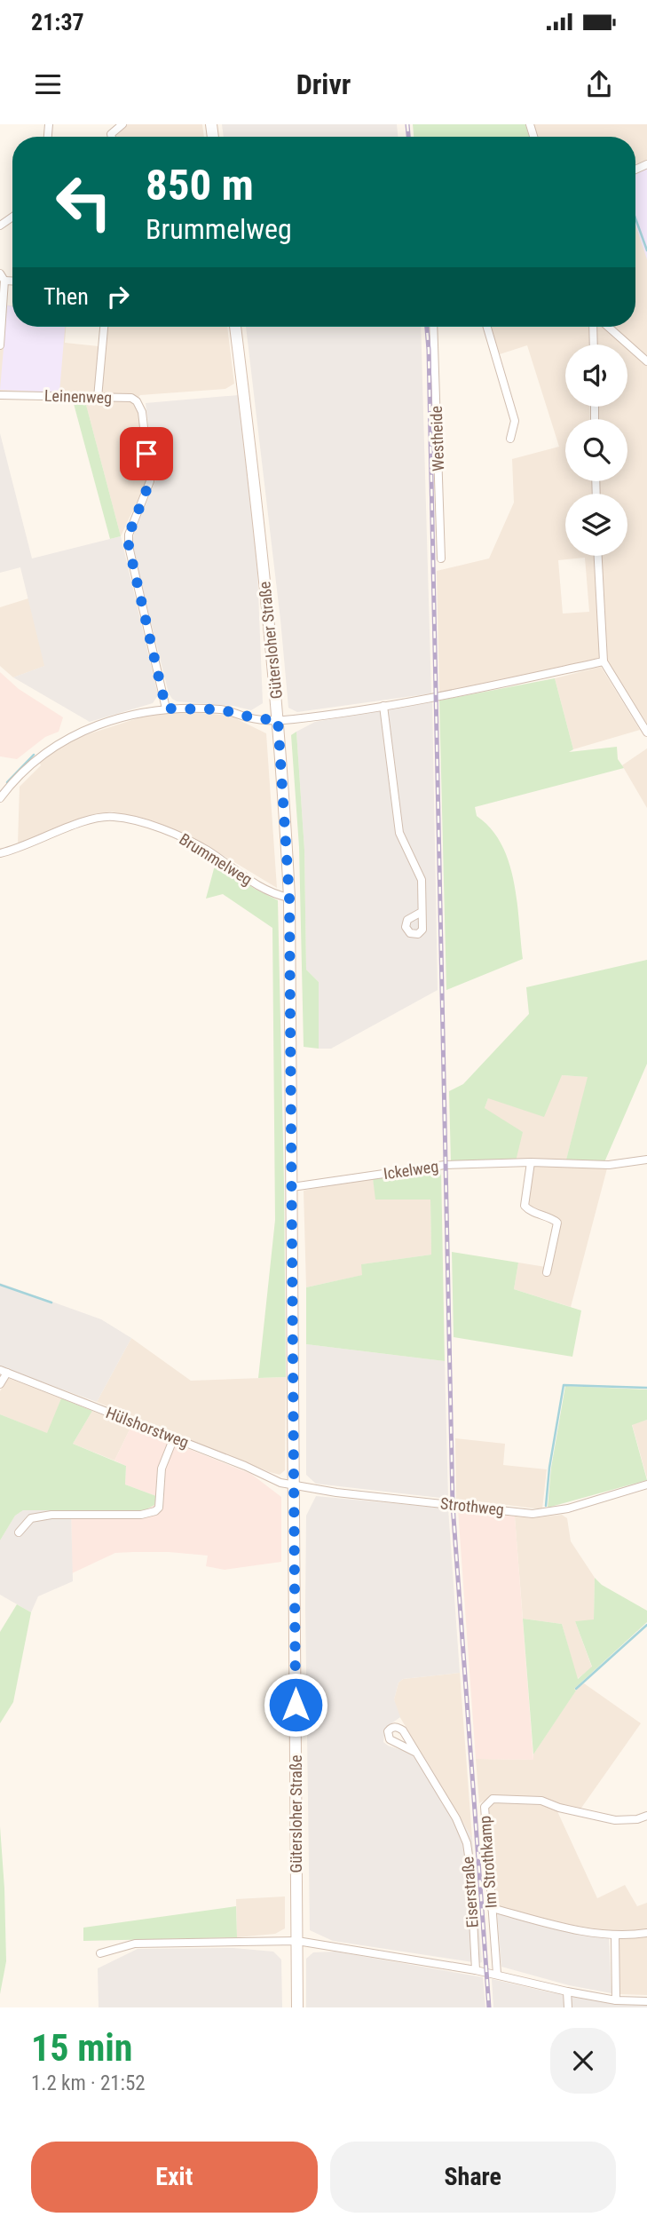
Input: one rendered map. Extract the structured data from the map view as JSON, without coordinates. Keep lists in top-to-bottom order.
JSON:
{
  "streets": {
    "main road": ["Gütersloher Straße"],
    "street": [
      "Leinenweg",
      "Westheide",
      "Brummelweg",
      "Ickelweg",
      "Hülshorstweg",
      "Strothweg",
      "Im Strothkamp",
      "Eiserstraße"
    ]
  },
  "crossings": [
    ["Gütersloher Straße", "Brummelweg"],
    ["Gütersloher Straße", "Ickelweg"],
    ["Gütersloher Straße", "Hülshorstweg"],
    ["Gütersloher Straße", "Strothweg"],
    ["Hülshorstweg", "Strothweg"]
  ],
  "page": {
    "status": "21:37",
    "header": "Drivr",
    "turn": ["850 m", "Brummelweg"],
    "then": "Then",
    "heading": ["15 min", "1.2 km · 21:52"],
    "buttons": ["Exit", "Share"]
  }
}
